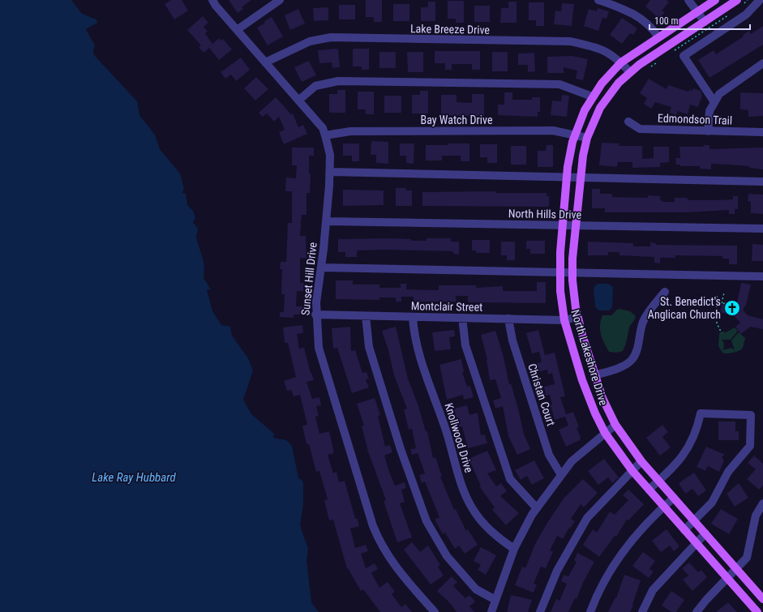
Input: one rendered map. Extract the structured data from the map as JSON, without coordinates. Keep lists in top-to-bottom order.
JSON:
{
  "streets": {
    "main road": ["North Lakeshore Drive"],
    "street": [
      "Lake Breeze Drive",
      "Edmondson Trail",
      "Bay Watch Drive",
      "North Hills Drive",
      "Sunset Hill Drive",
      "Montclair Street",
      "Christan Court",
      "Knollwood Drive"
    ]
  },
  "crossings": [
    ["Lake Breeze Drive", "Sunset Hill Drive"],
    ["Lake Breeze Drive", "North Lakeshore Drive"],
    ["Bay Watch Drive", "Sunset Hill Drive"],
    ["Bay Watch Drive", "North Lakeshore Drive"],
    ["North Hills Drive", "Sunset Hill Drive"],
    ["North Hills Drive", "North Lakeshore Drive"],
    ["Sunset Hill Drive", "Montclair Street"],
    ["Montclair Street", "North Lakeshore Drive"],
    ["Montclair Street", "Christan Court"],
    ["Montclair Street", "Knollwood Drive"]
  ],
  "water": ["Lake Ray Hubbard"],
  "places": {
    "church": ["St. Benedict's Anglican Church"]
  },
  "scale_bar": "100 m"
}
